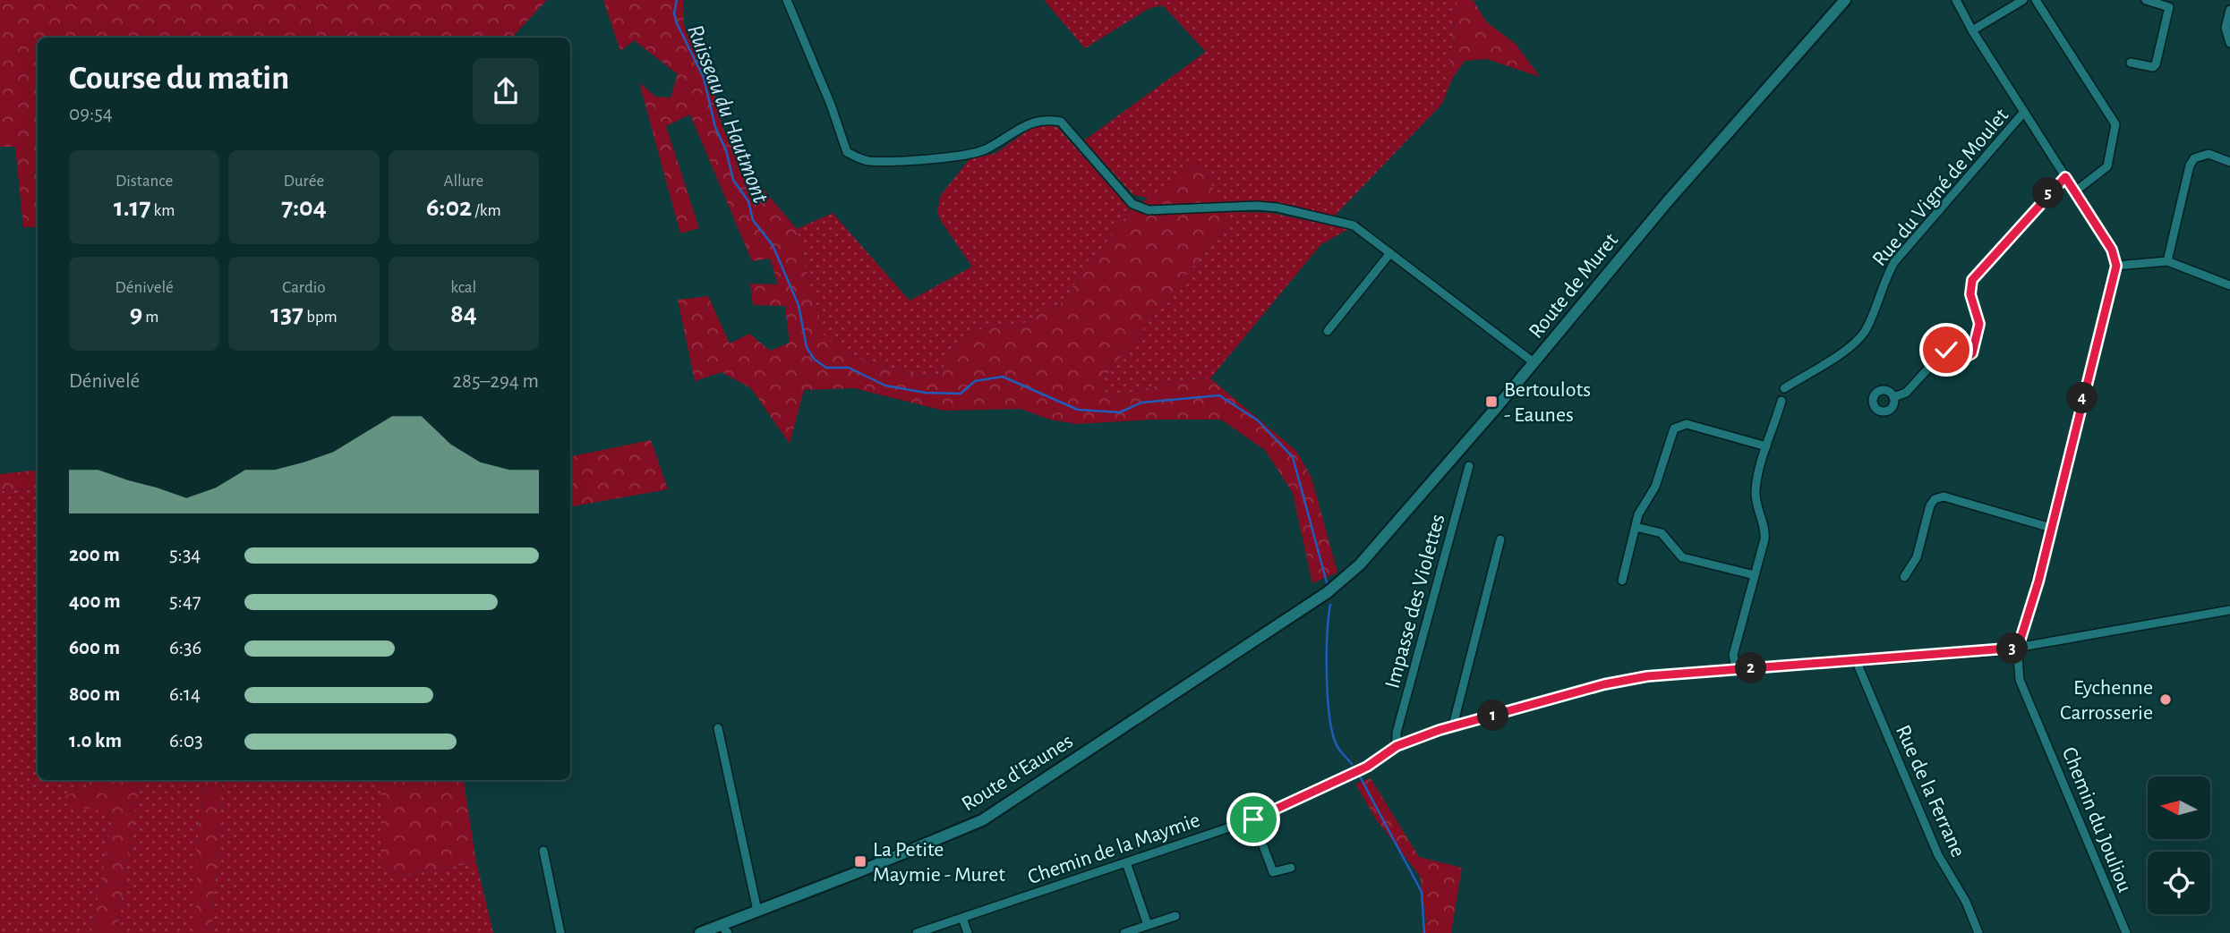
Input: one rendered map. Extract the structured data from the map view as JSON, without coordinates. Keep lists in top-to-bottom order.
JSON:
{
  "streets": {
    "main road": ["Route de Muret", "Route d'Eaunes"],
    "street": [
      "Rue du Vigné de Moulet",
      "Impasse des Violettes",
      "Rue de la Ferrane",
      "Chemin du Jouliou",
      "Chemin de la Maymie"
    ]
  },
  "crossings": [
    ["Route de Muret", "Route d'Eaunes"],
    ["Impasse des Violettes", "Chemin de la Maymie"],
    ["Rue de la Ferrane", "Chemin de la Maymie"],
    ["Chemin du Jouliou", "Chemin de la Maymie"]
  ],
  "water": ["Ruisseau du Hautmont"],
  "places": {
    "transit": ["Bertoulots - Eaunes", "La Petite Maymie - Muret"],
    "other": ["Eychenne Carrosserie"]
  },
  "north": "left",
  "page": {
    "heading": ["Course du matin", "09:54"],
    "stats": [
      ["Distance", "1.17 km"],
      ["Durée", "7:04"],
      ["Allure", "6:02 /km"],
      ["Dénivelé", "9 m"],
      ["Cardio", "137 bpm"],
      ["kcal", "84"]
    ],
    "pins": [
      "5",
      "4",
      "3",
      "2",
      "1"
    ],
    "chart": ["Dénivelé", "285–294 m"],
    "list": [
      {
        "name": "200 m",
        "note": "5:34"
      },
      {
        "name": "400 m",
        "note": "5:47"
      },
      {
        "name": "600 m",
        "note": "6:36"
      },
      {
        "name": "800 m",
        "note": "6:14"
      },
      {
        "name": "1.0 km",
        "note": "6:03"
      }
    ]
  }
}
